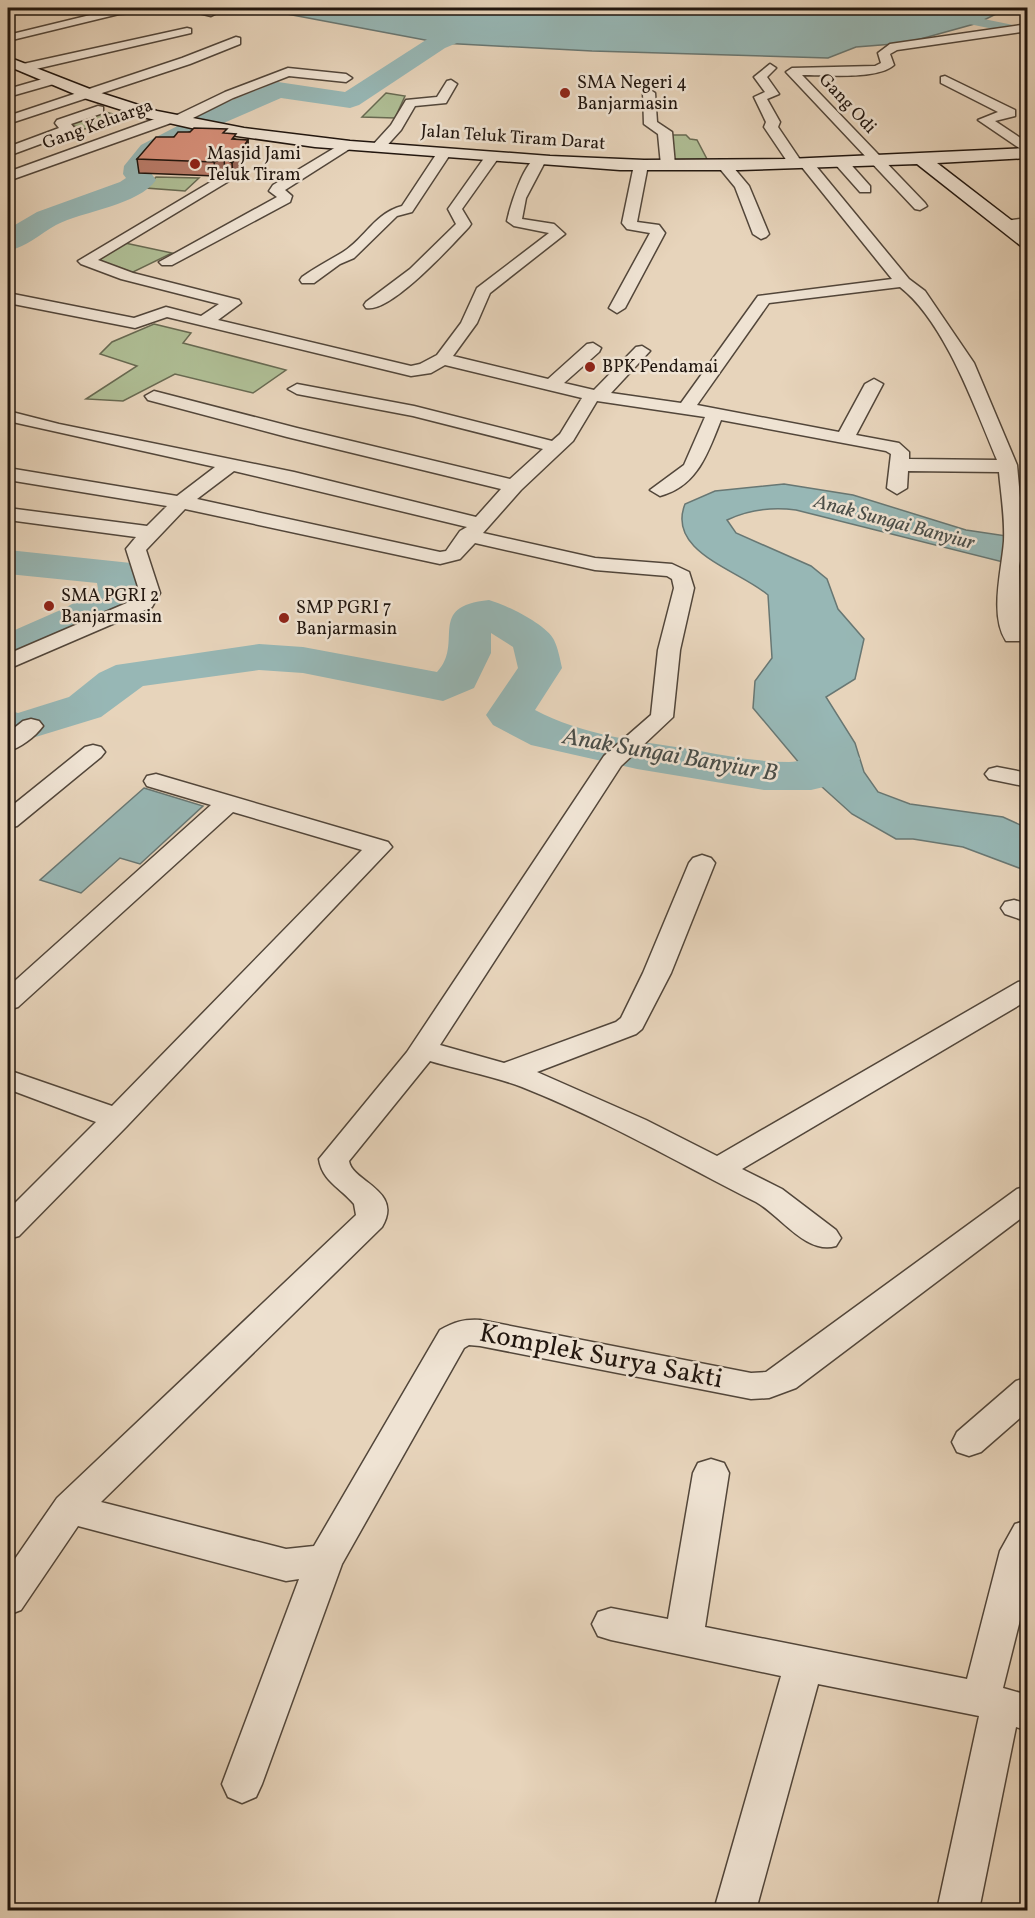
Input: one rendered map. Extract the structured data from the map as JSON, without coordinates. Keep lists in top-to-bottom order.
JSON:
{
  "streets": {
    "street": [
      "Gang Odi",
      "Gang Keluarga",
      "Jalan Teluk Tiram Darat",
      "Komplek Surya Sakti"
    ]
  },
  "crossings": [
    ["Gang Odi", "Jalan Teluk Tiram Darat"],
    ["Gang Keluarga", "Jalan Teluk Tiram Darat"]
  ],
  "water": ["Anak Sungai Banyiur", "Anak Sungai Banyiur B"],
  "places": [
    "SMA Negeri 4 Banjarmasin",
    "Masjid Jami Teluk Tiram",
    "BPK Pendamai",
    "SMA PGRI 2 Banjarmasin",
    "SMP PGRI 7 Banjarmasin"
  ]
}
